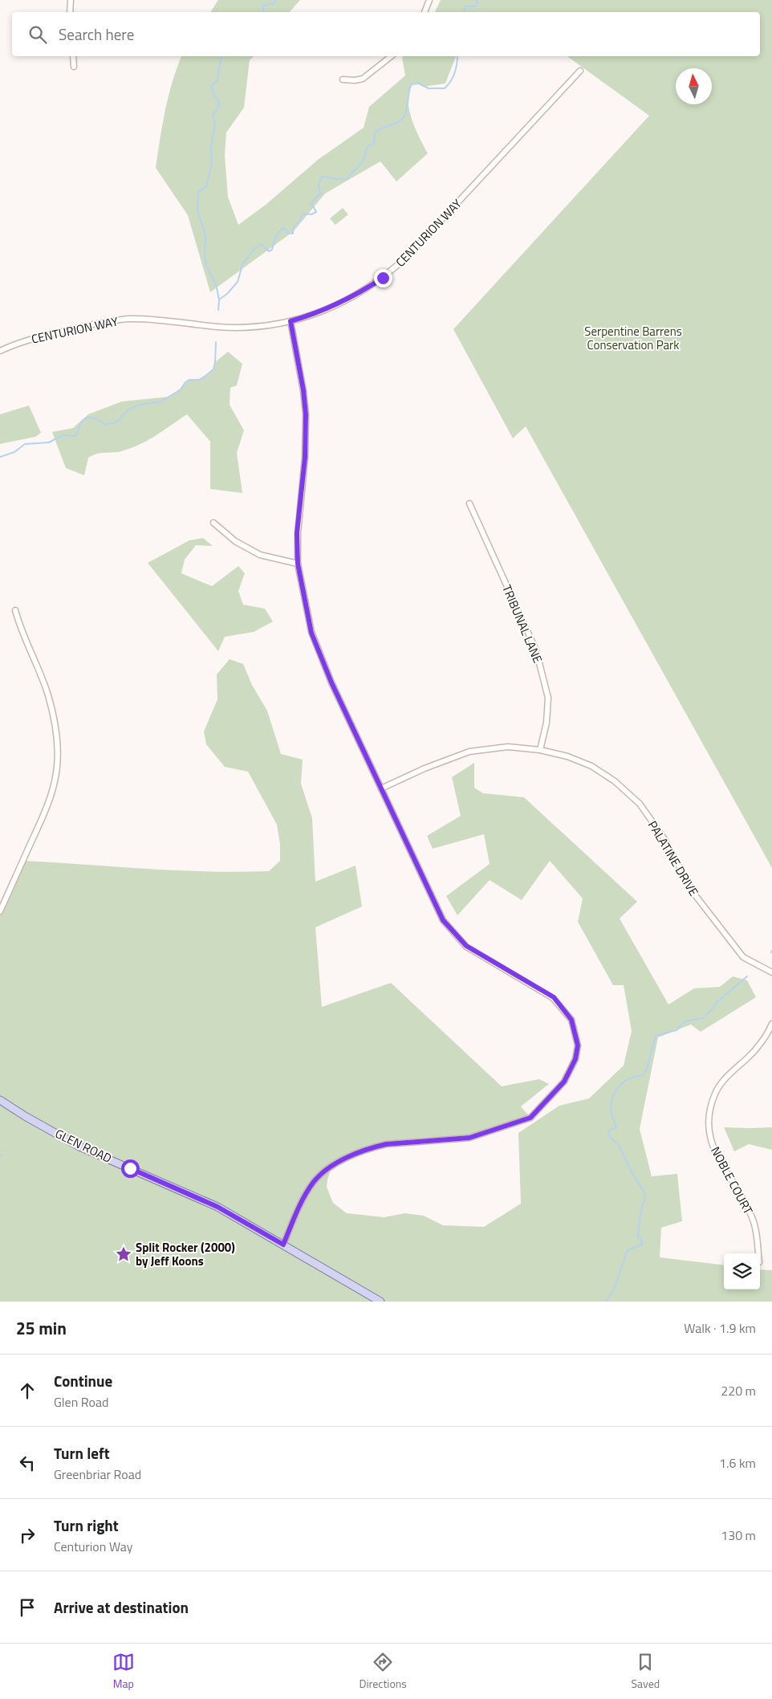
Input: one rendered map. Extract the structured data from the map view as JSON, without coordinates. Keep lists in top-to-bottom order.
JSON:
{
  "streets": {
    "main road": ["GLEN ROAD"],
    "street": [
      "CENTURION WAY",
      "TRIBUNAL LANE",
      "PALATINE DRIVE",
      "NOBLE COURT"
    ]
  },
  "crossings": [
    ["TRIBUNAL LANE", "PALATINE DRIVE"]
  ],
  "parks": ["Serpentine Barrens Conservation Park"],
  "places": {
    "place": ["Split Rocker (2000) by Jeff Koons"]
  },
  "north": "top",
  "page": {
    "search": "Search here",
    "heading": ["25 min", "Walk · 1.9 km"],
    "list": [
      ["Continue", "Glen Road", "220 m"],
      ["Turn left", "Greenbriar Road", "1.6 km"],
      ["Turn right", "Centurion Way", "130 m"],
      "Arrive at destination"
    ],
    "nav": ["Map", "Directions", "Saved"]
  }
}
